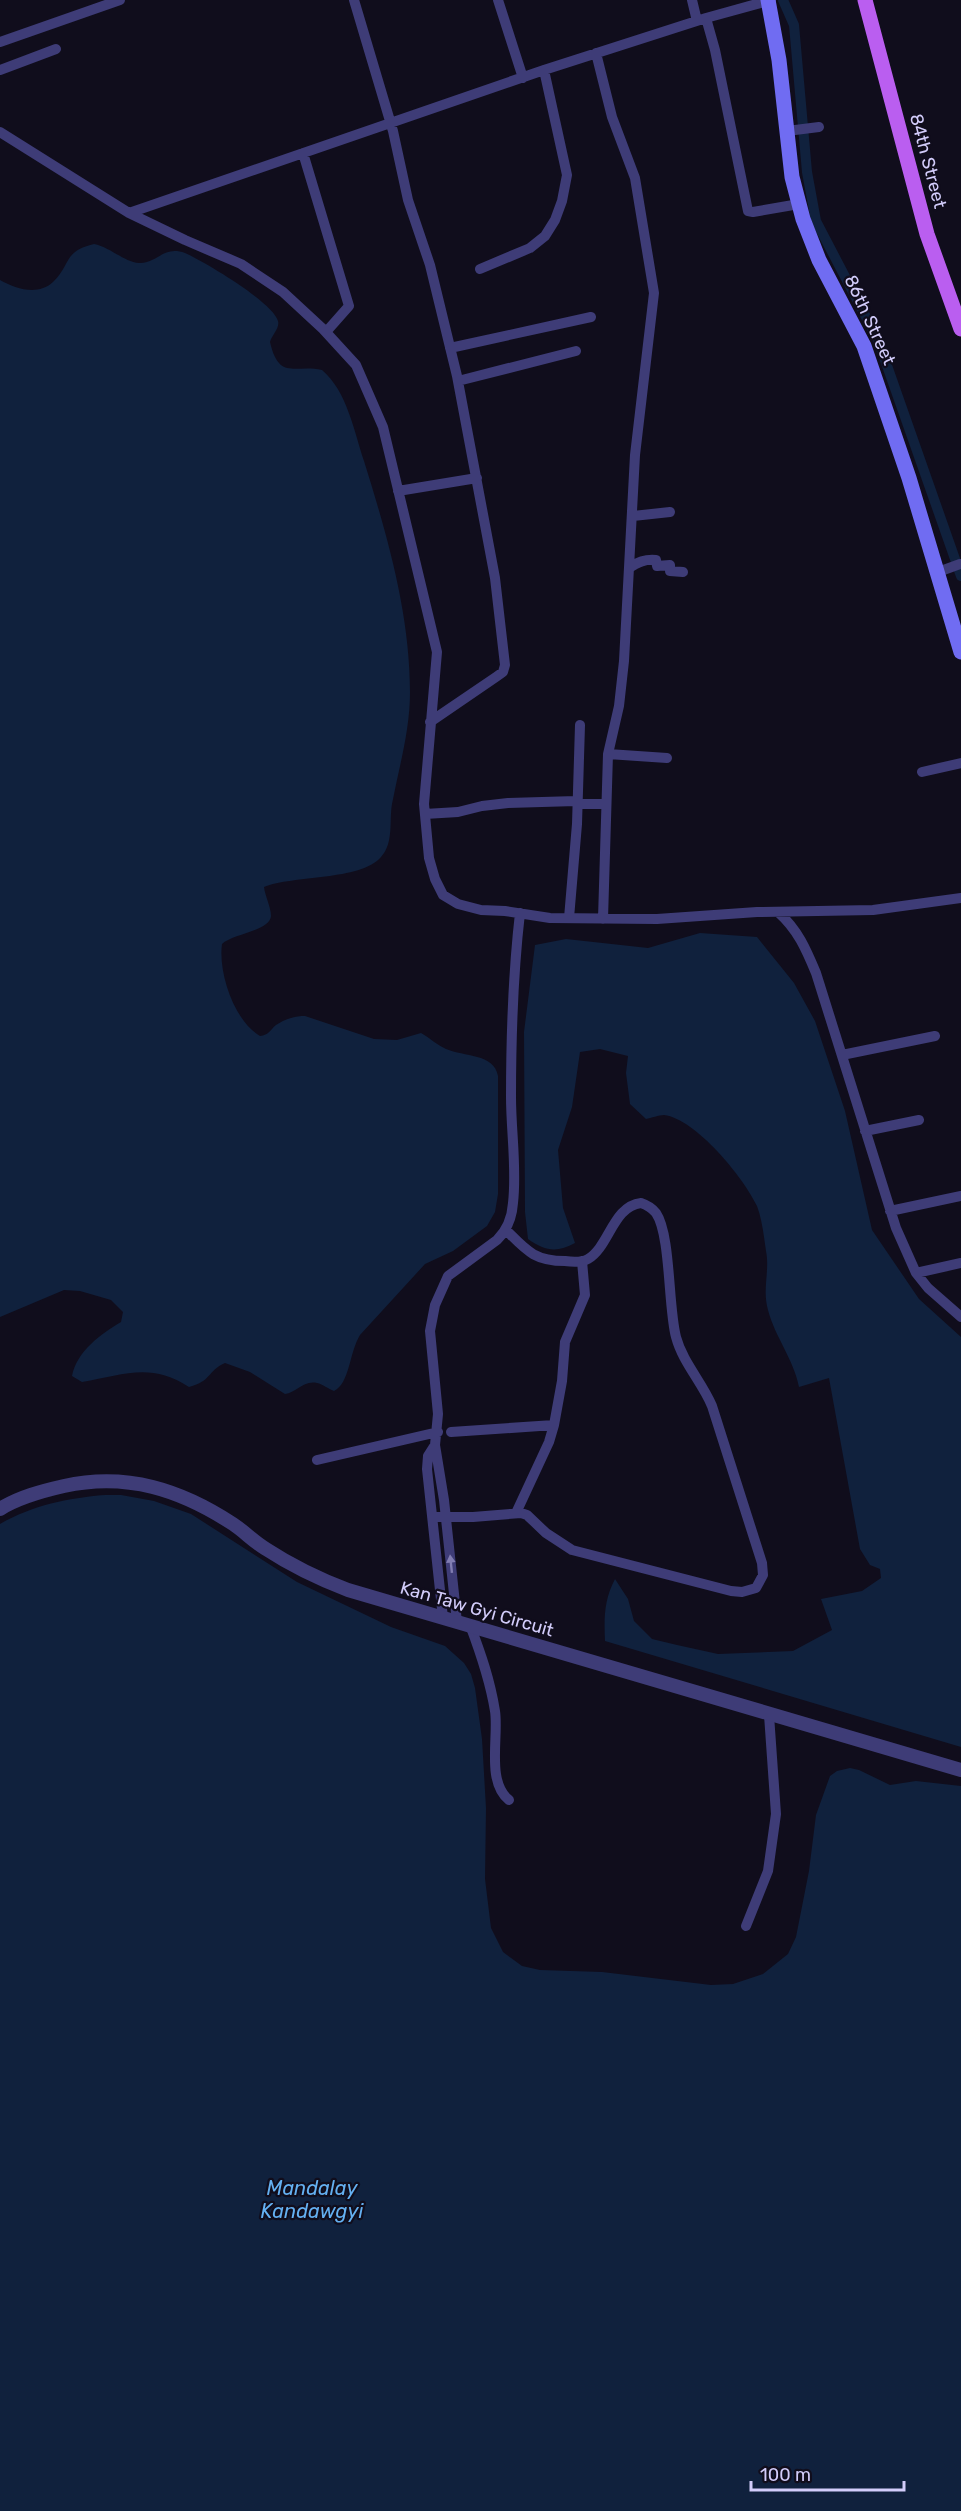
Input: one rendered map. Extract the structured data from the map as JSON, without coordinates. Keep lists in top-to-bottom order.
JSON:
{
  "streets": {
    "main road": ["84th Street", "86th Street"],
    "street": ["Kan Taw Gyi Circuit"]
  },
  "water": ["Mandalay Kandawgyi"],
  "scale_bar": "100 m"
}
